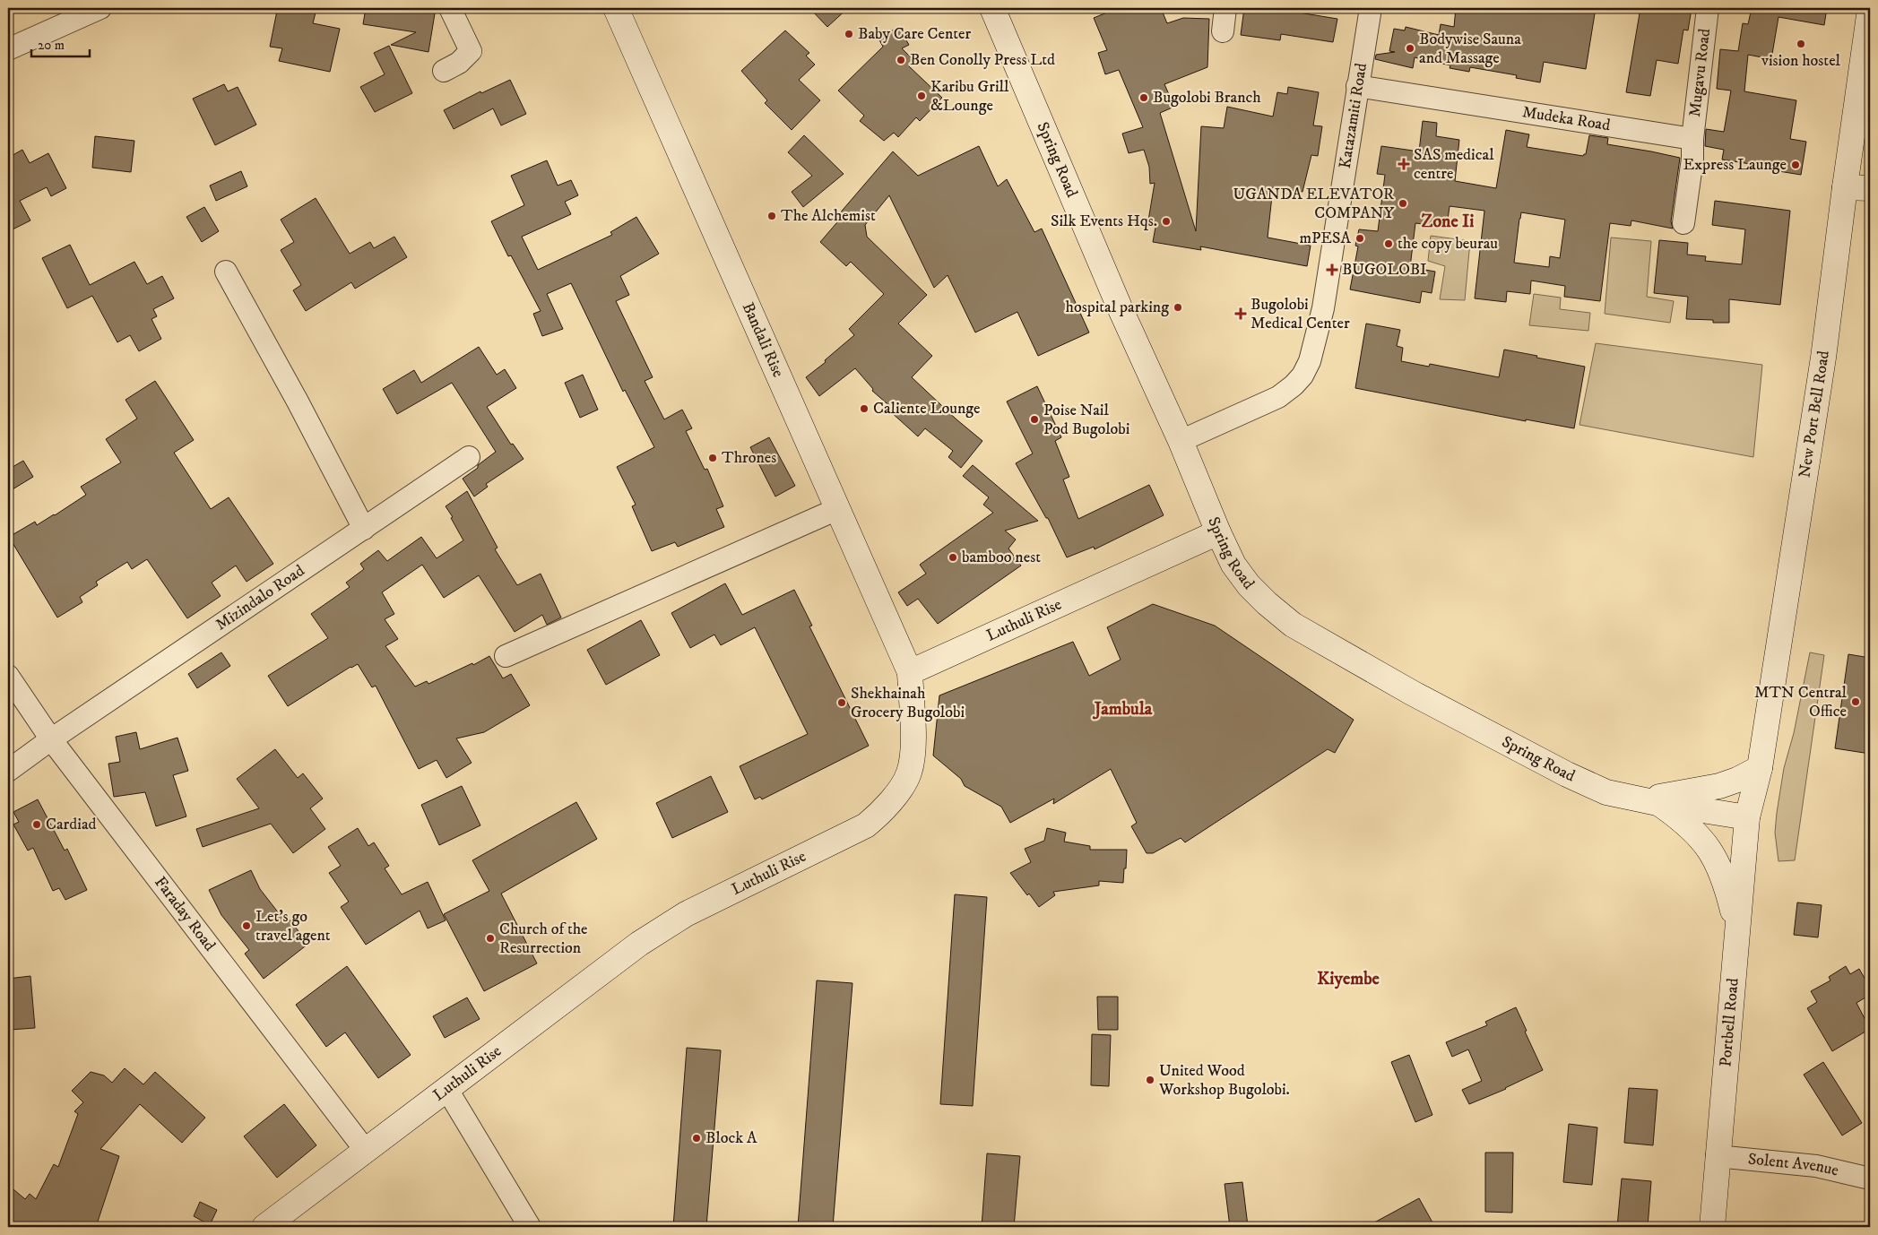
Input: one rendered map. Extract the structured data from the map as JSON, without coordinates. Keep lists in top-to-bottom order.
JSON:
{
  "streets": {
    "main road": [
      "Spring Road",
      "Bandali Rise",
      "New Port Bell Road",
      "Luthuli Rise",
      "Portbell Road"
    ],
    "street": [
      "Mugavu Road",
      "Katazamiti Road",
      "Mudeka Road",
      "Mizindalo Road",
      "Faraday Road",
      "Solent Avenue"
    ]
  },
  "crossings": [
    ["Mugavu Road", "Mudeka Road"],
    ["Katazamiti Road", "Mudeka Road"],
    ["Katazamiti Road", "Spring Road"],
    ["Spring Road", "New Port Bell Road"],
    ["Spring Road", "Luthuli Rise"],
    ["Spring Road", "Portbell Road"],
    ["Bandali Rise", "Luthuli Rise"],
    ["New Port Bell Road", "Portbell Road"],
    ["Mizindalo Road", "Faraday Road"],
    ["Luthuli Rise", "Faraday Road"],
    ["Portbell Road", "Solent Avenue"]
  ],
  "districts": ["Zone Ii", "Jambula", "Kiyembe"],
  "places": {
    "other": [
      "Baby Care Center",
      "vision hostel",
      "Bodywise Sauna and Massage",
      "Ben Conolly Press Ltd",
      "Karibu Grill &Lounge",
      "Bugolobi Branch",
      "Express Launge",
      "UGANDA ELEVATOR COMPANY",
      "The Alchemist",
      "Silk Events Hqs.",
      "mPESA",
      "the copy beurau",
      "hospital parking",
      "Caliente Lounge",
      "Poise Nail Pod Bugolobi",
      "Thrones",
      "bamboo nest",
      "MTN Central Office",
      "Shekhainah Grocery Bugolobi",
      "Cardiad",
      "Let's go travel agent",
      "Church of the Resurrection",
      "United Wood Workshop Bugolobi.",
      "Block A"
    ],
    "health": ["SAS medical centre", "BUGOLOBI", "Bugolobi Medical Center"]
  },
  "scale_bar": "20 m"
}
